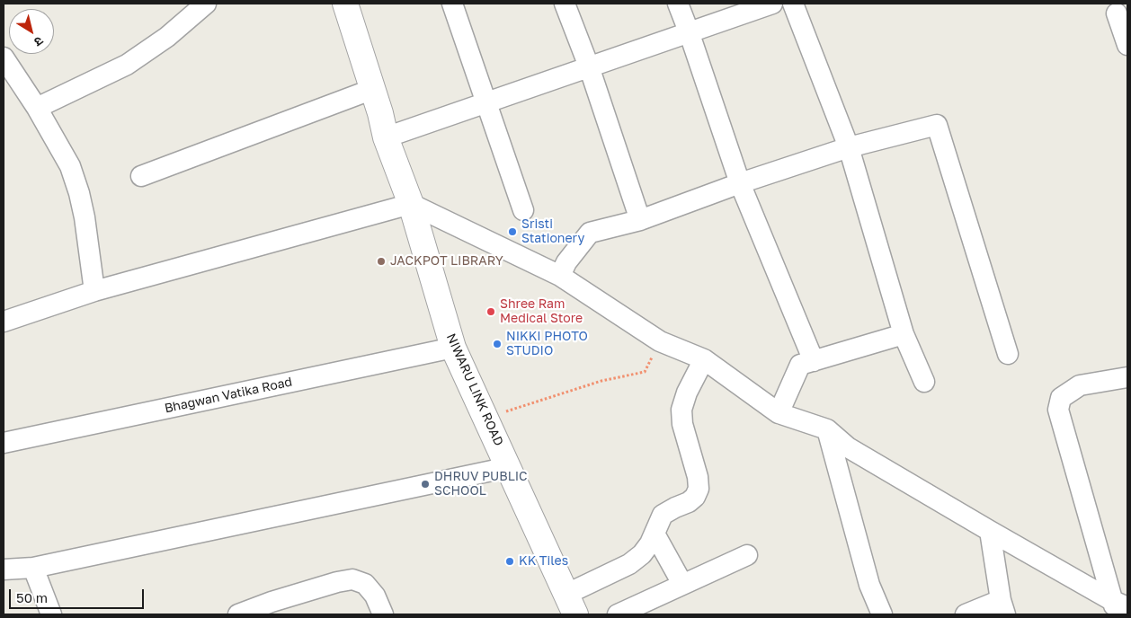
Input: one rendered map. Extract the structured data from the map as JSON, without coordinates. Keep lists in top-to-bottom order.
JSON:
{
  "streets": {
    "street": ["NIWARU LINK ROAD", "Bhagwan Vatika Road"]
  },
  "crossings": [
    ["NIWARU LINK ROAD", "Bhagwan Vatika Road"]
  ],
  "places": [
    "Sristi Stationery",
    "JACKPOT LIBRARY",
    "Shree Ram Medical Store",
    "NIKKI PHOTO STUDIO",
    "DHRUV PUBLIC SCHOOL",
    "KK Tiles"
  ],
  "scale_bar": "50 m",
  "north": "bottom right"
}
